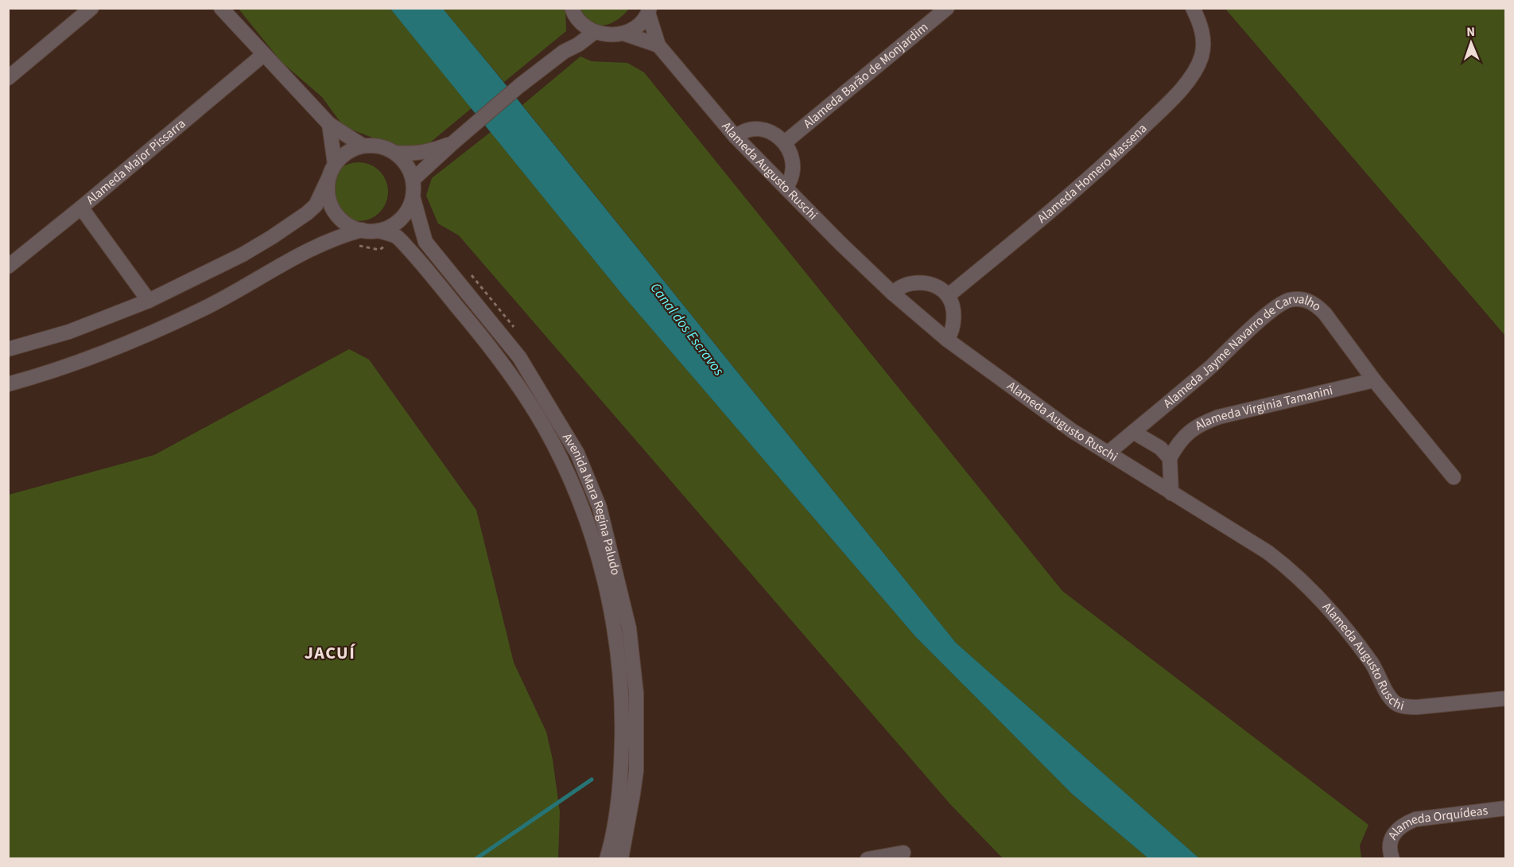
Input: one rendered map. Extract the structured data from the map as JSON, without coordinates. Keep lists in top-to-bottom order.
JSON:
{
  "streets": {
    "street": [
      "Alameda Barão de Monjardim",
      "Alameda Major Pissarra",
      "Alameda Augusto Ruschi",
      "Alameda Homero Massena",
      "Alameda Jayme Navarro de Carvalho",
      "Alameda Virginia Tamanini",
      "Avenida Mara Regina Paludo",
      "Alameda Orquídeas"
    ]
  },
  "crossings": [
    ["Alameda Augusto Ruschi", "Alameda Jayme Navarro de Carvalho"],
    ["Alameda Jayme Navarro de Carvalho", "Alameda Virginia Tamanini"]
  ],
  "districts": ["JACUÍ"],
  "water": ["Canal dos Escravos"],
  "north": "top"
}
